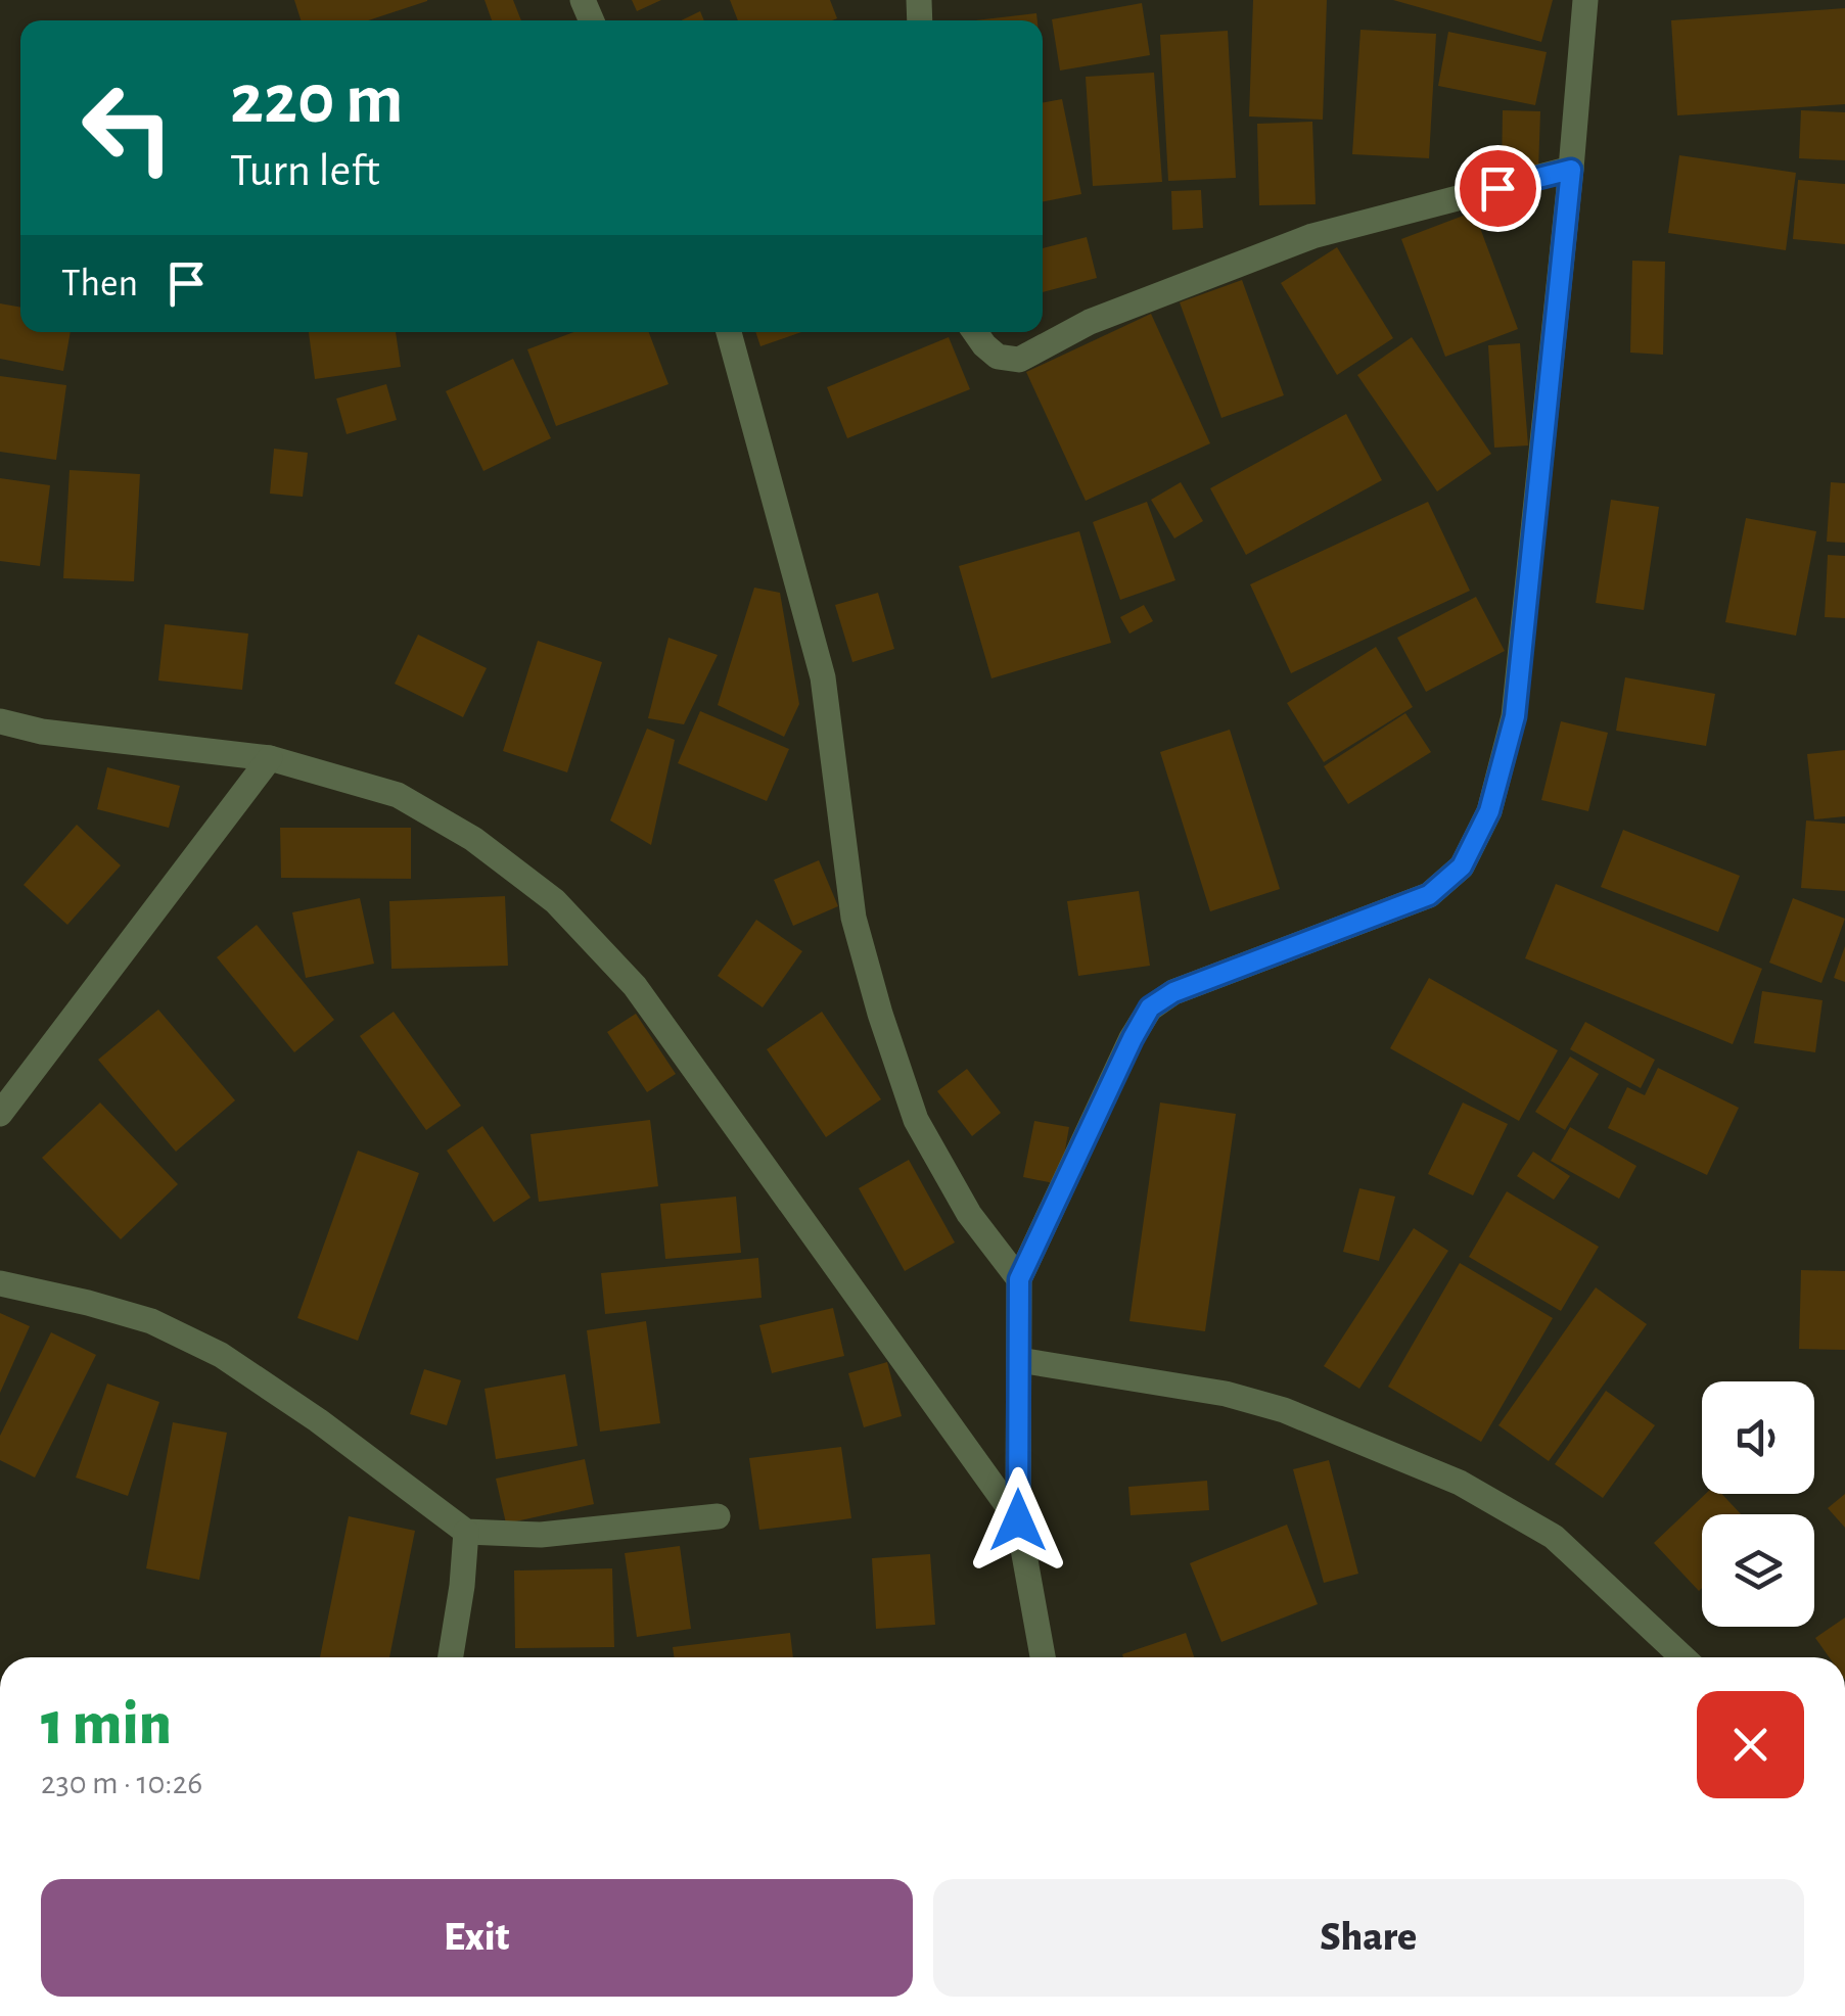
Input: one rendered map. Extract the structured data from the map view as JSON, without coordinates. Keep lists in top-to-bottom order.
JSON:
{
  "page": {
    "turn": ["220 m", "Turn left"],
    "then": "Then",
    "heading": ["1 min", "230 m · 10:26"],
    "buttons": ["Exit", "Share"]
  }
}
